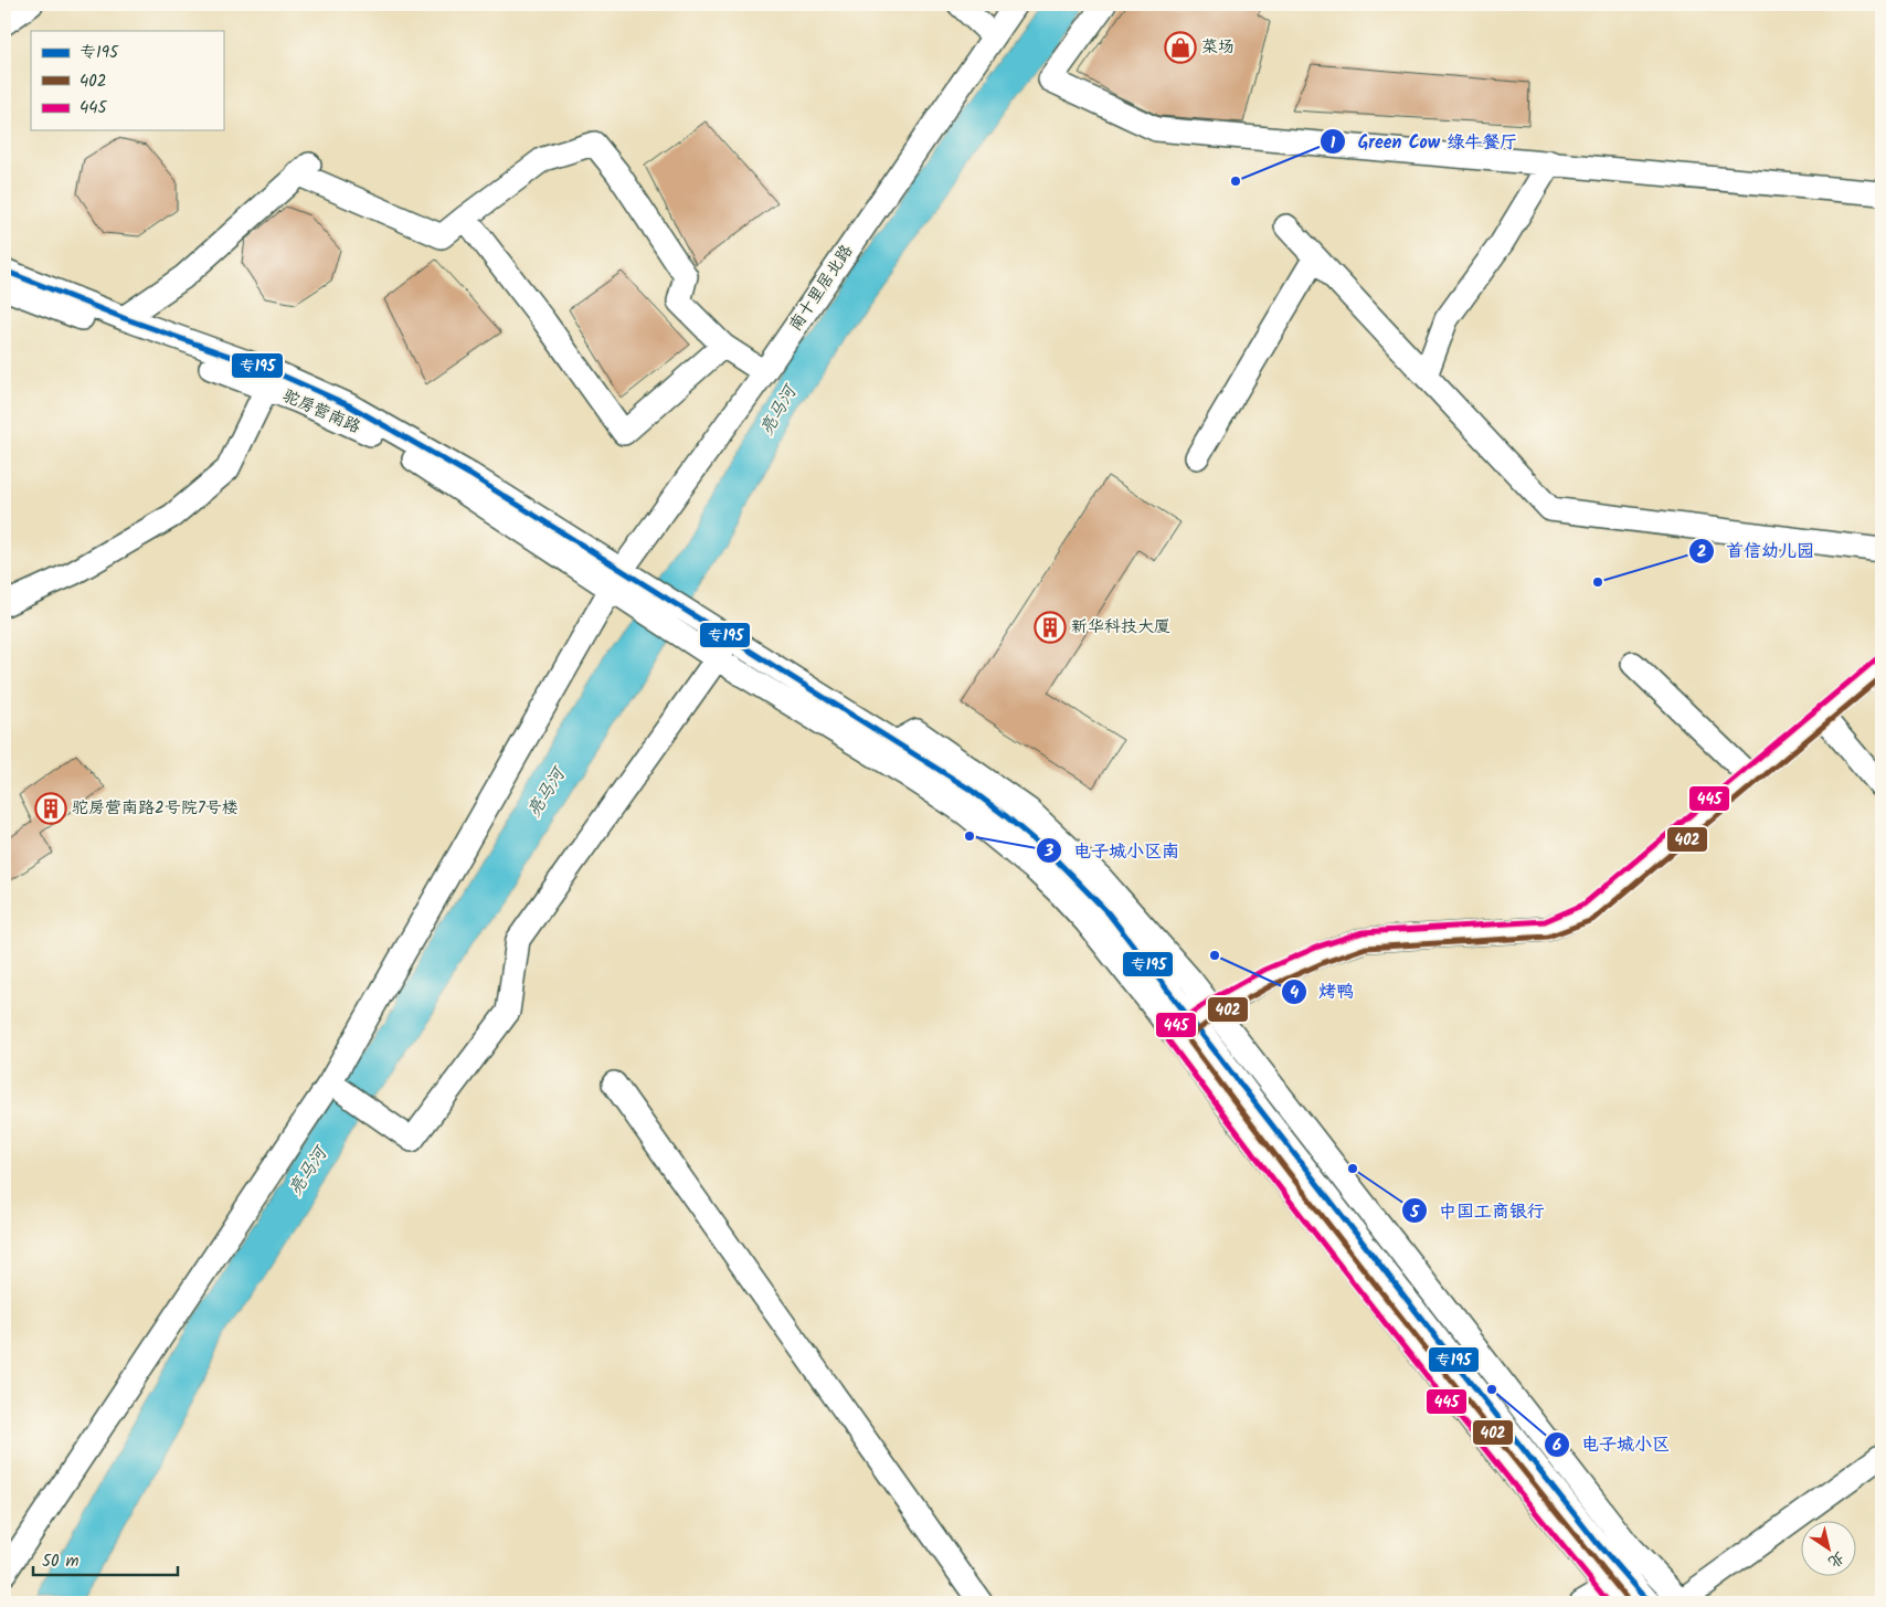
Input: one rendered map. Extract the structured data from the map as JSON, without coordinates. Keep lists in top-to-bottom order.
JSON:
{
  "streets": {
    "street": ["南十里居北路", "驼房营南路"]
  },
  "crossings": [
    ["南十里居北路", "驼房营南路"]
  ],
  "water": ["亮马河"],
  "places": {
    "shop": ["菜场"],
    "other": [
      "Green Cow 绿牛餐厅",
      "首信幼儿园",
      "电子城小区南",
      "烤鸭",
      "中国工商银行",
      "电子城小区"
    ],
    "building": ["新华科技大厦", "驼房营南路2号院7号楼"]
  },
  "lines": ["transit line 专195", "transit line 445", "transit line 402"],
  "legend": ["专195", "402", "445"],
  "scale_bar": "50 m",
  "north": "bottom right"
}
